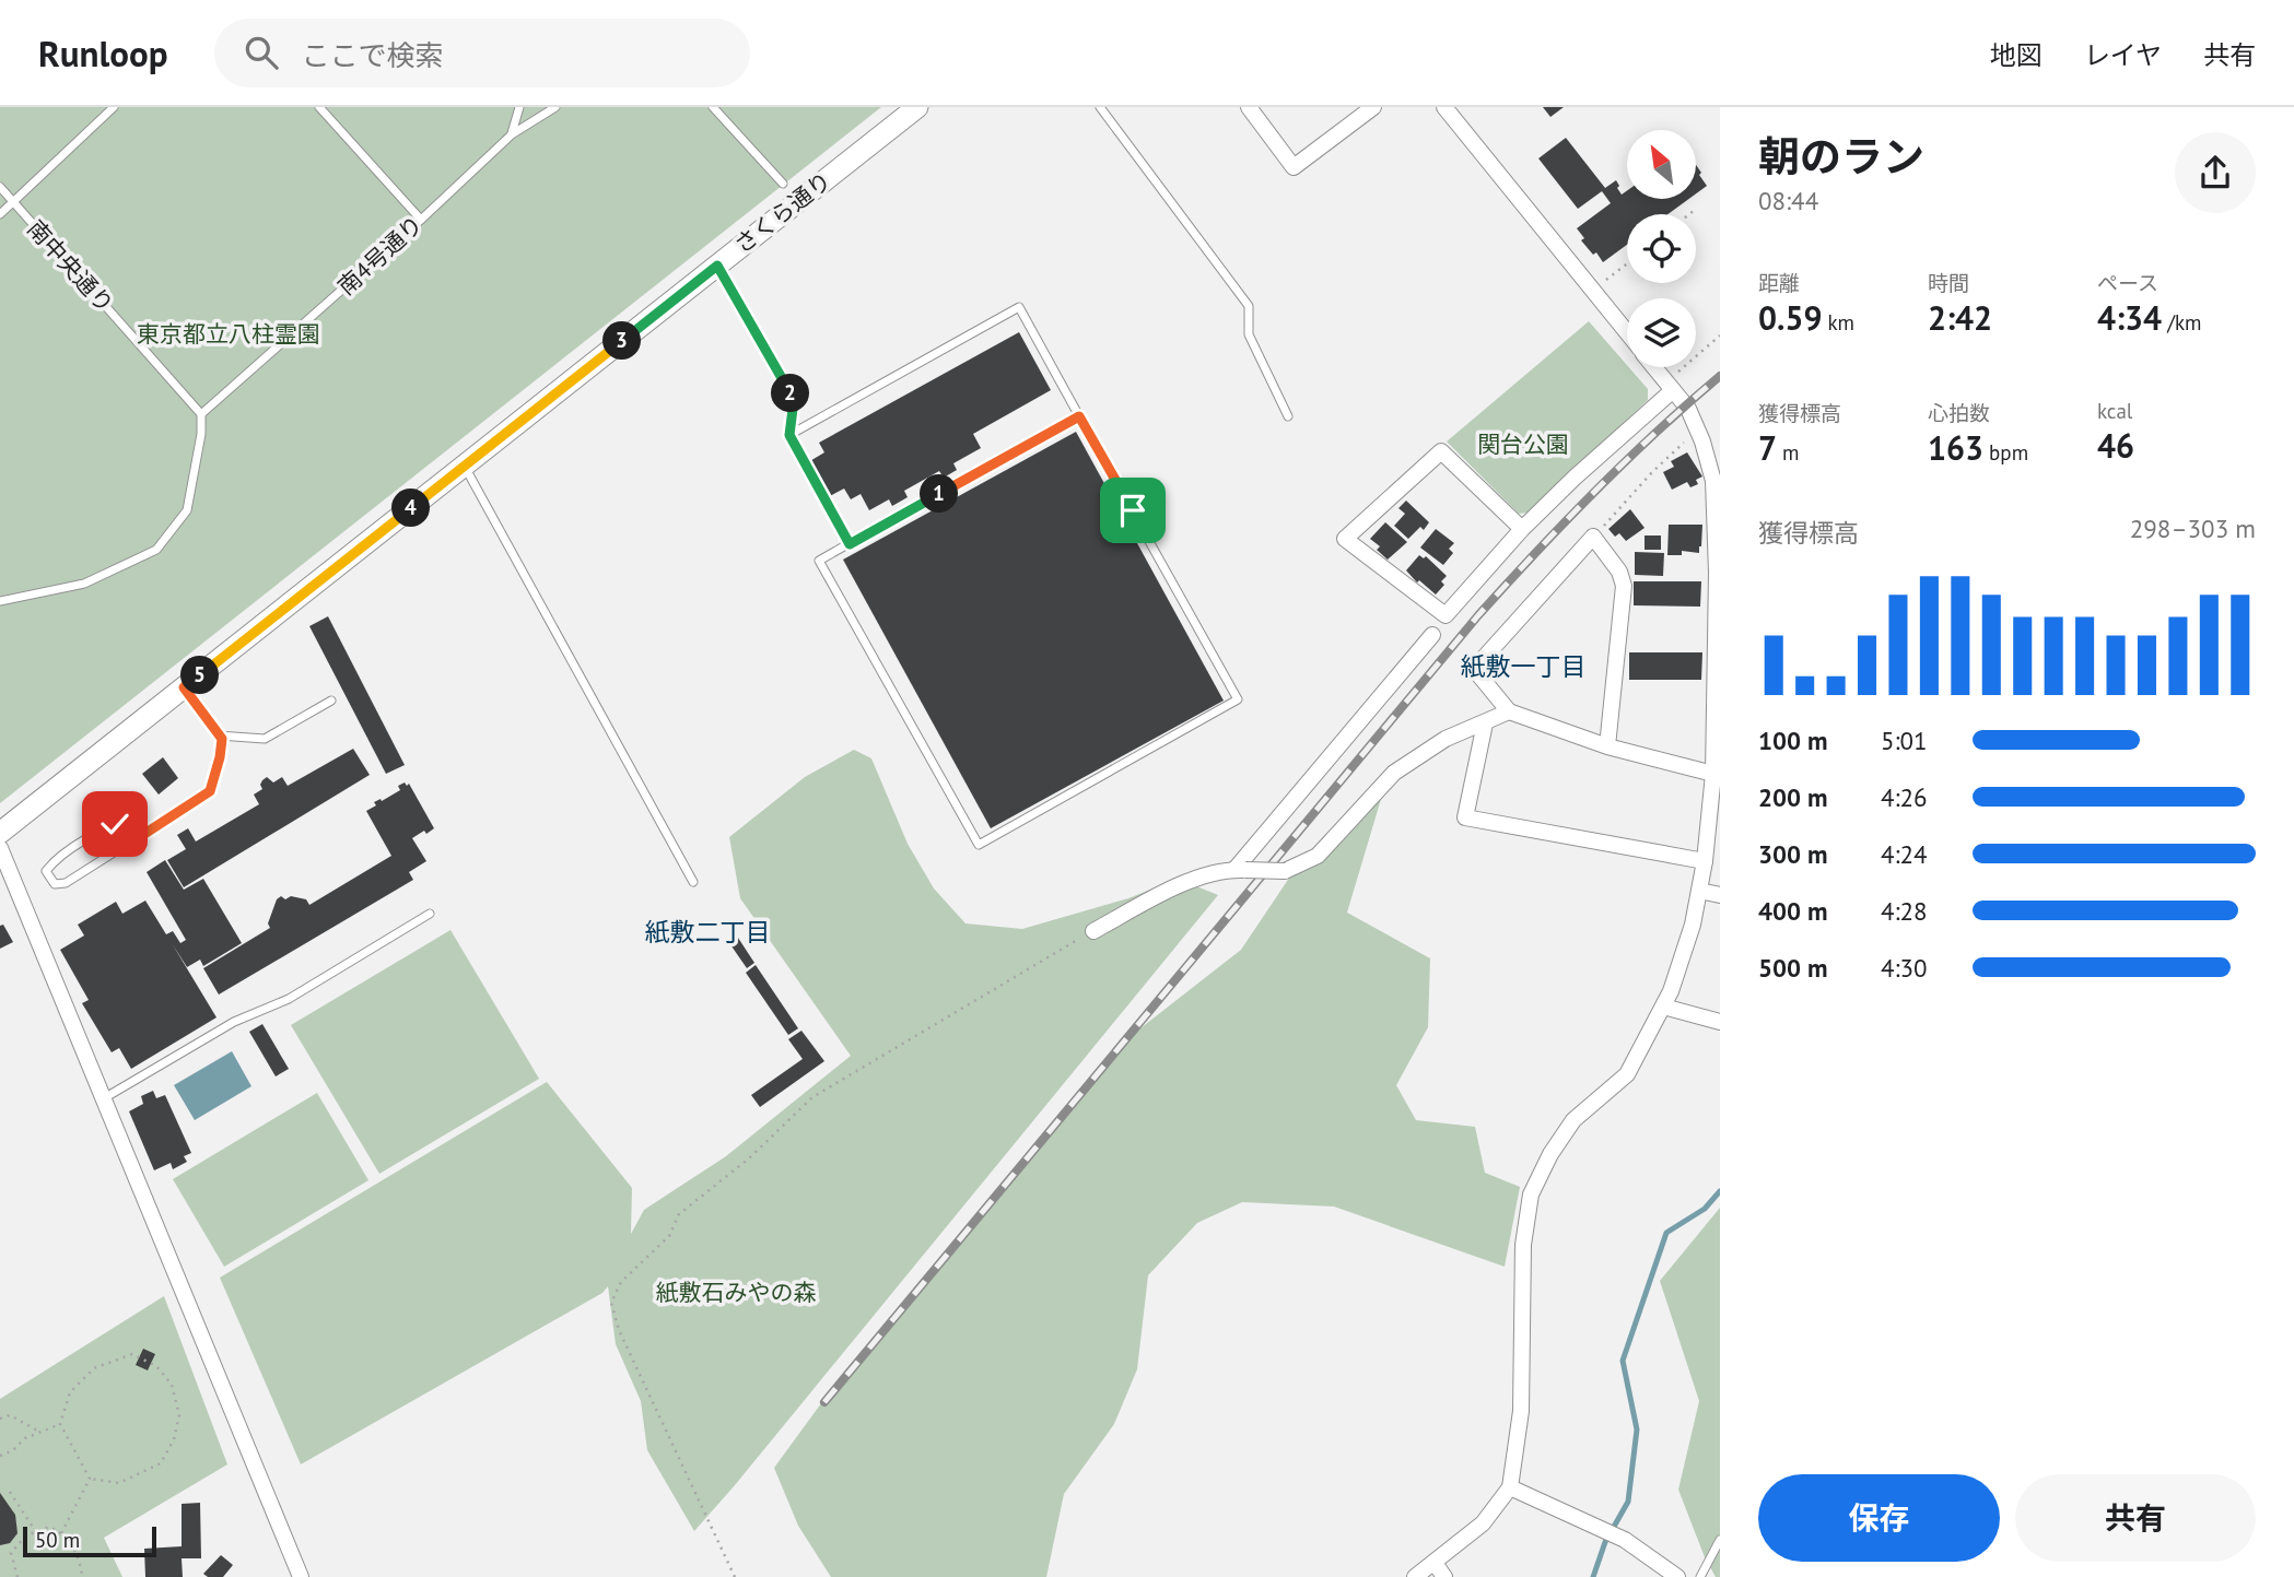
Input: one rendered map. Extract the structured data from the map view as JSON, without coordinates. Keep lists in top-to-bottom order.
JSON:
{
  "streets": {
    "street": ["さくら通り"],
    "lane": ["南4号通り", "南中央通り"]
  },
  "crossings": [
    ["南4号通り", "南中央通り"]
  ],
  "districts": ["紙敷一丁目", "紙敷二丁目"],
  "parks": ["東京都立八柱霊園", "関台公園", "紙敷石みやの森"],
  "scale_bar": "50 m",
  "north": "top left",
  "page": {
    "header": "Runloop",
    "search": "ここで検索",
    "nav": ["地図", "レイヤ", "共有"],
    "heading": ["朝のラン", "08:44"],
    "stats": [
      ["距離", "0.59 km"],
      ["時間", "2:42"],
      ["ペース", "4:34 /km"],
      ["獲得標高", "7 m"],
      ["心拍数", "163 bpm"],
      ["kcal", "46"]
    ],
    "pins": [
      "3",
      "2",
      "1",
      "4",
      "5"
    ],
    "chart": ["獲得標高", "298–303 m"],
    "list": [
      {
        "name": "100 m",
        "note": "5:01"
      },
      {
        "name": "200 m",
        "note": "4:26"
      },
      {
        "name": "300 m",
        "note": "4:24"
      },
      {
        "name": "400 m",
        "note": "4:28"
      },
      {
        "name": "500 m",
        "note": "4:30"
      }
    ],
    "buttons": ["保存", "共有"],
    "scale": "50 m"
  }
}
